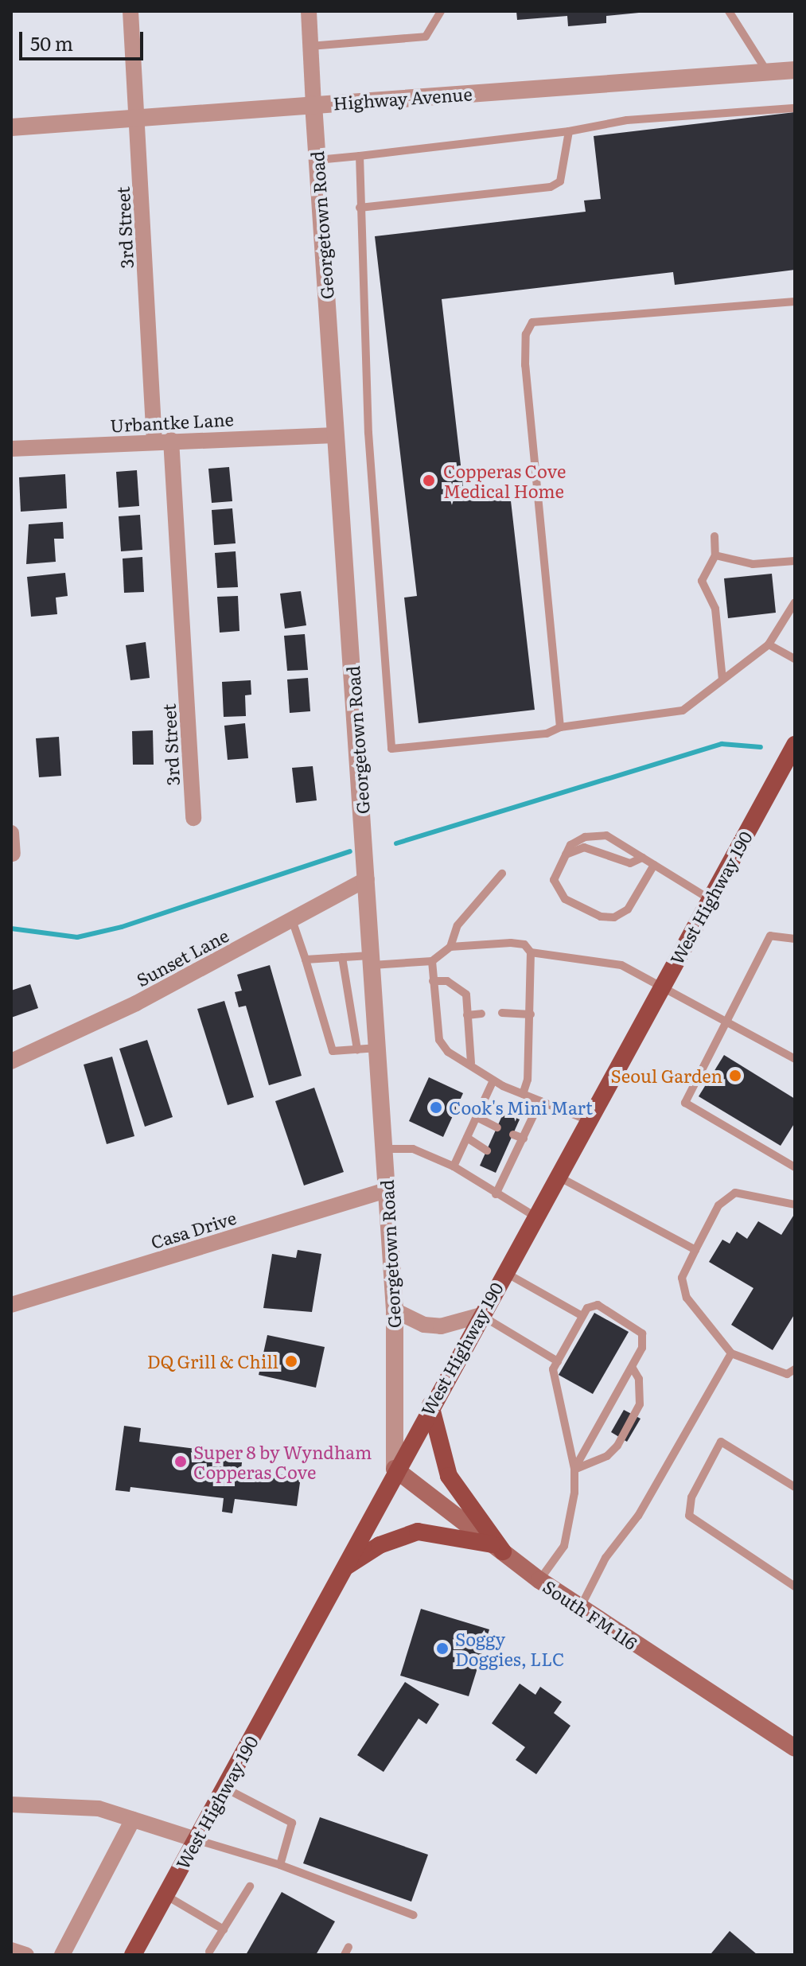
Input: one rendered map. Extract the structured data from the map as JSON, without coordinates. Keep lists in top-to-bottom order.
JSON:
{
  "streets": {
    "main road": ["West Highway 190", "South FM 116"],
    "street": [
      "Highway Avenue",
      "Georgetown Road",
      "3rd Street",
      "Urbantke Lane",
      "Sunset Lane",
      "Casa Drive"
    ]
  },
  "crossings": [
    ["Highway Avenue", "Georgetown Road"],
    ["Highway Avenue", "3rd Street"],
    ["Georgetown Road", "Urbantke Lane"],
    ["Georgetown Road", "West Highway 190"],
    ["Georgetown Road", "Sunset Lane"],
    ["Georgetown Road", "Casa Drive"],
    ["Georgetown Road", "South FM 116"],
    ["3rd Street", "Urbantke Lane"],
    ["West Highway 190", "South FM 116"]
  ],
  "places": [
    "Copperas Cove Medical Home",
    "Seoul Garden",
    "Cook's Mini Mart",
    "DQ Grill & Chill",
    "Super 8 by Wyndham Copperas Cove",
    "Soggy Doggies, LLC"
  ],
  "scale_bar": "50 m"
}
